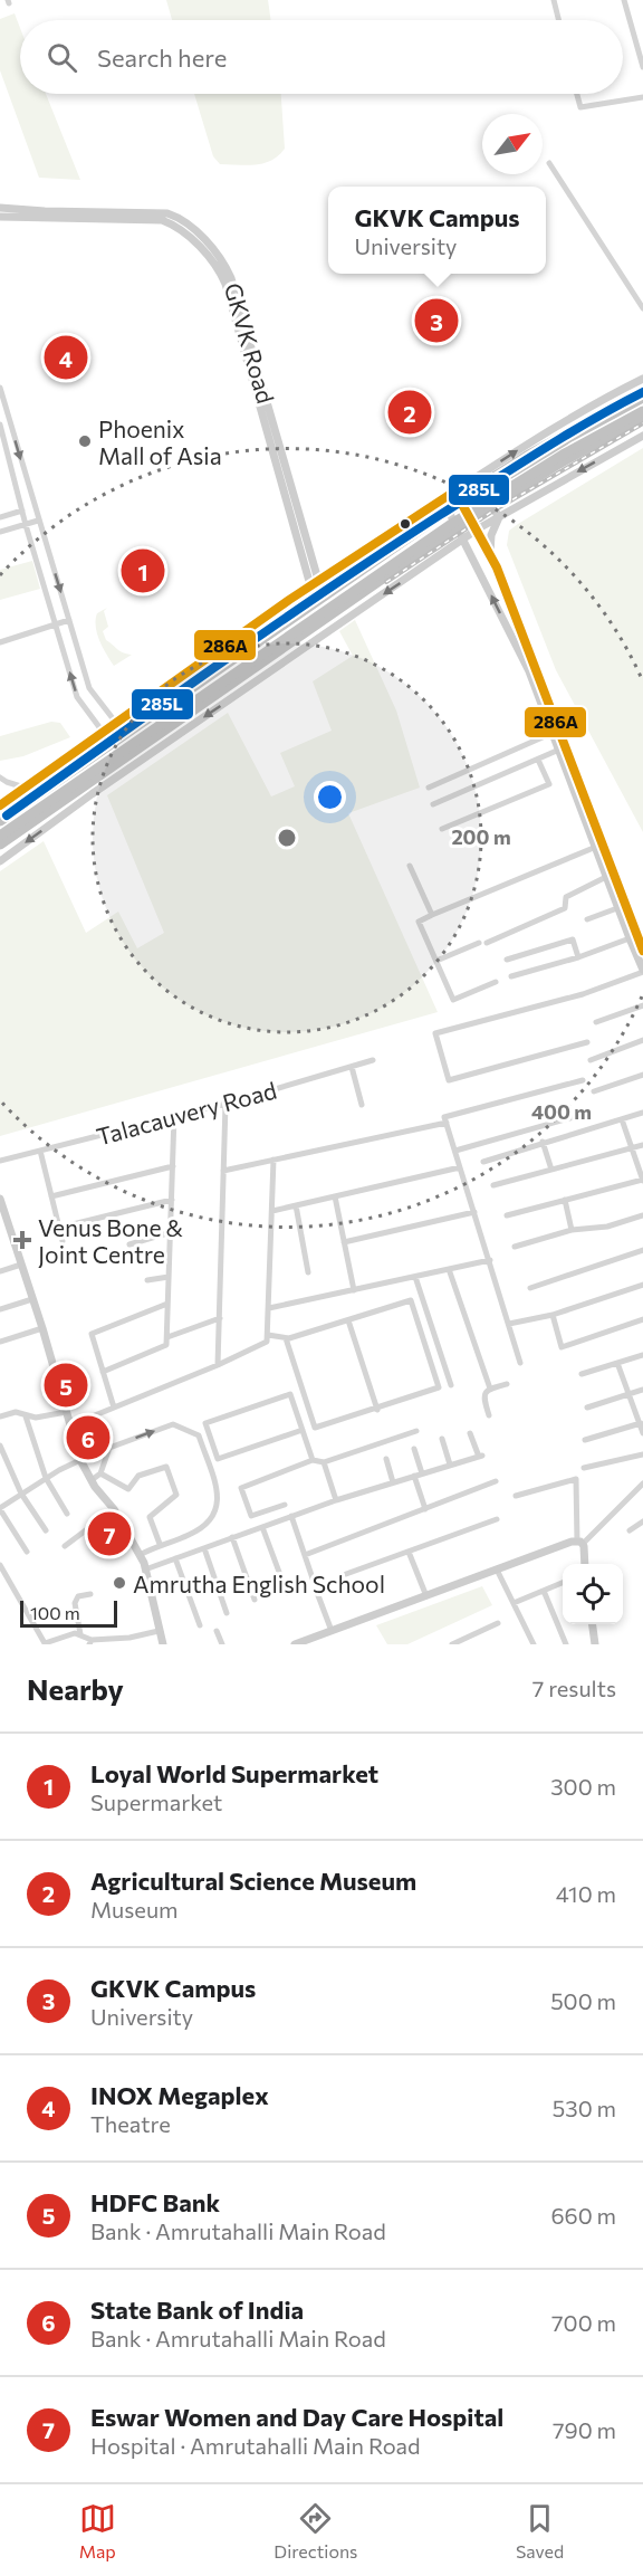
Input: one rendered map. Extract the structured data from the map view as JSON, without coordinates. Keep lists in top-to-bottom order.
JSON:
{
  "streets": {
    "street": ["GKVK Road", "Talacauvery Road"]
  },
  "places": {
    "other": ["Phoenix Mall of Asia", "Amrutha English School"],
    "health": ["Venus Bone & Joint Centre"]
  },
  "lines": ["transit line 285L", "transit line 286A"],
  "scale_bar": "100 m",
  "north": "top right",
  "page": {
    "search": "Search here",
    "popup": ["GKVK Campus", "University"],
    "pins": [
      "3",
      "4",
      "2",
      "1",
      "5",
      "6",
      "7"
    ],
    "scale": "100 m",
    "heading": ["Nearby", "7 results"],
    "list": [
      {
        "mark": "1",
        "name": "Loyal World Supermarket",
        "note": "Supermarket",
        "value": "300 m"
      },
      {
        "mark": "2",
        "name": "Agricultural Science Museum",
        "note": "Museum",
        "value": "410 m"
      },
      {
        "mark": "3",
        "name": "GKVK Campus",
        "note": "University",
        "value": "500 m"
      },
      {
        "mark": "4",
        "name": "INOX Megaplex",
        "note": "Theatre",
        "value": "530 m"
      },
      {
        "mark": "5",
        "name": "HDFC Bank",
        "note": "Bank · Amrutahalli Main Road",
        "value": "660 m"
      },
      {
        "mark": "6",
        "name": "State Bank of India",
        "note": "Bank · Amrutahalli Main Road",
        "value": "700 m"
      },
      {
        "mark": "7",
        "name": "Eswar Women and Day Care Hospital",
        "note": "Hospital · Amrutahalli Main Road",
        "value": "790 m"
      }
    ],
    "nav": ["Map", "Directions", "Saved"]
  },
  "rings": ["200 m", "400 m"]
}
